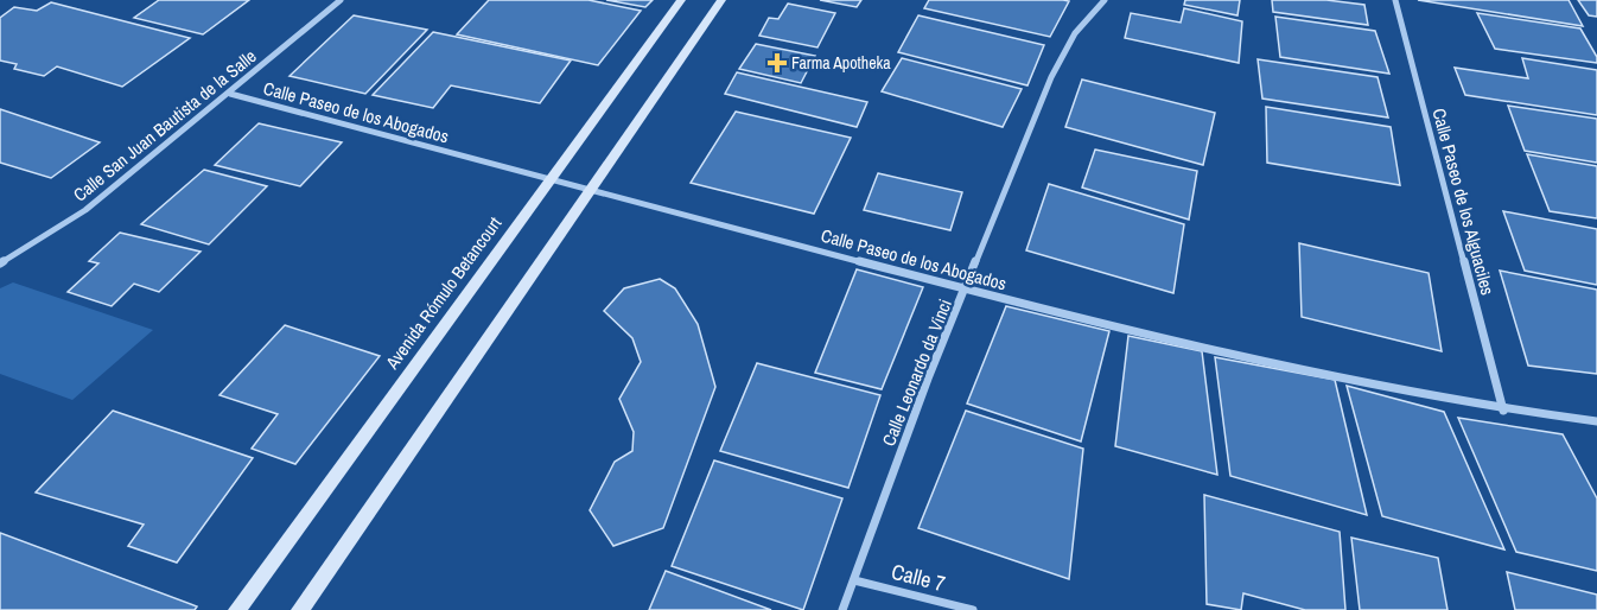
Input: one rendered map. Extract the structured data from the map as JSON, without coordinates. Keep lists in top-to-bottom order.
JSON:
{
  "streets": {
    "main road": ["Avenida Rómulo Betancourt"],
    "street": [
      "Calle Paseo de los Abogados",
      "Calle San Juan Bautista de la Salle",
      "Calle Paseo de los Alguaciles",
      "Calle Leonardo da Vinci",
      "Calle 7"
    ]
  },
  "crossings": [
    ["Calle Paseo de los Abogados", "Calle San Juan Bautista de la Salle"],
    ["Calle Paseo de los Abogados", "Calle Paseo de los Alguaciles"],
    ["Calle Paseo de los Abogados", "Avenida Rómulo Betancourt"],
    ["Calle Paseo de los Abogados", "Calle Leonardo da Vinci"],
    ["Calle Leonardo da Vinci", "Calle 7"]
  ],
  "places": {
    "health": ["Farma Apotheka"]
  }
}
